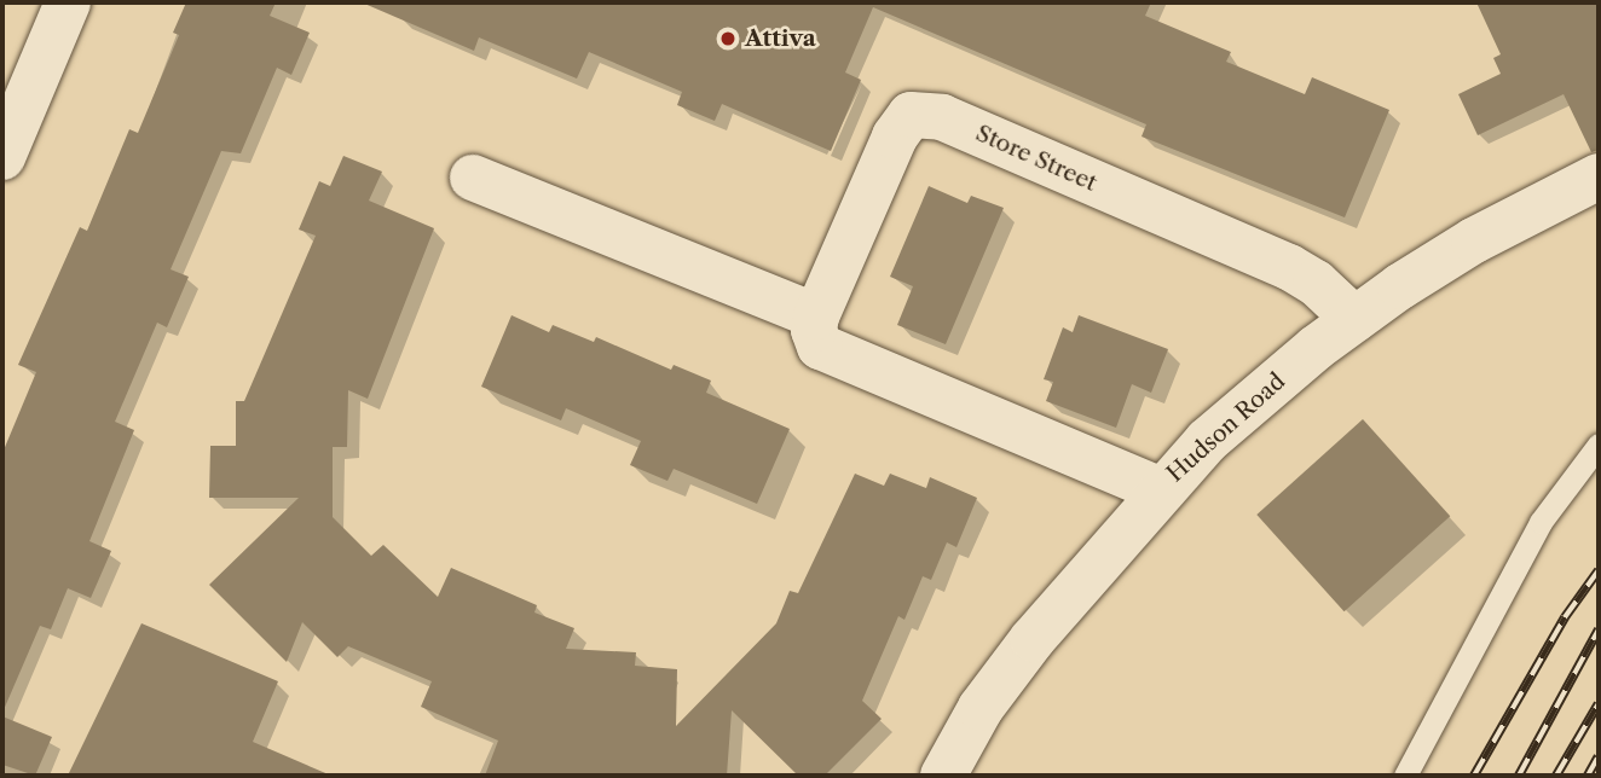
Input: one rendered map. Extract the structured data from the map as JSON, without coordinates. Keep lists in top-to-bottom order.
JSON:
{
  "streets": {
    "street": ["Store Street", "Hudson Road"]
  },
  "crossings": [
    ["Store Street", "Hudson Road"]
  ],
  "places": ["Attiva"]
}
